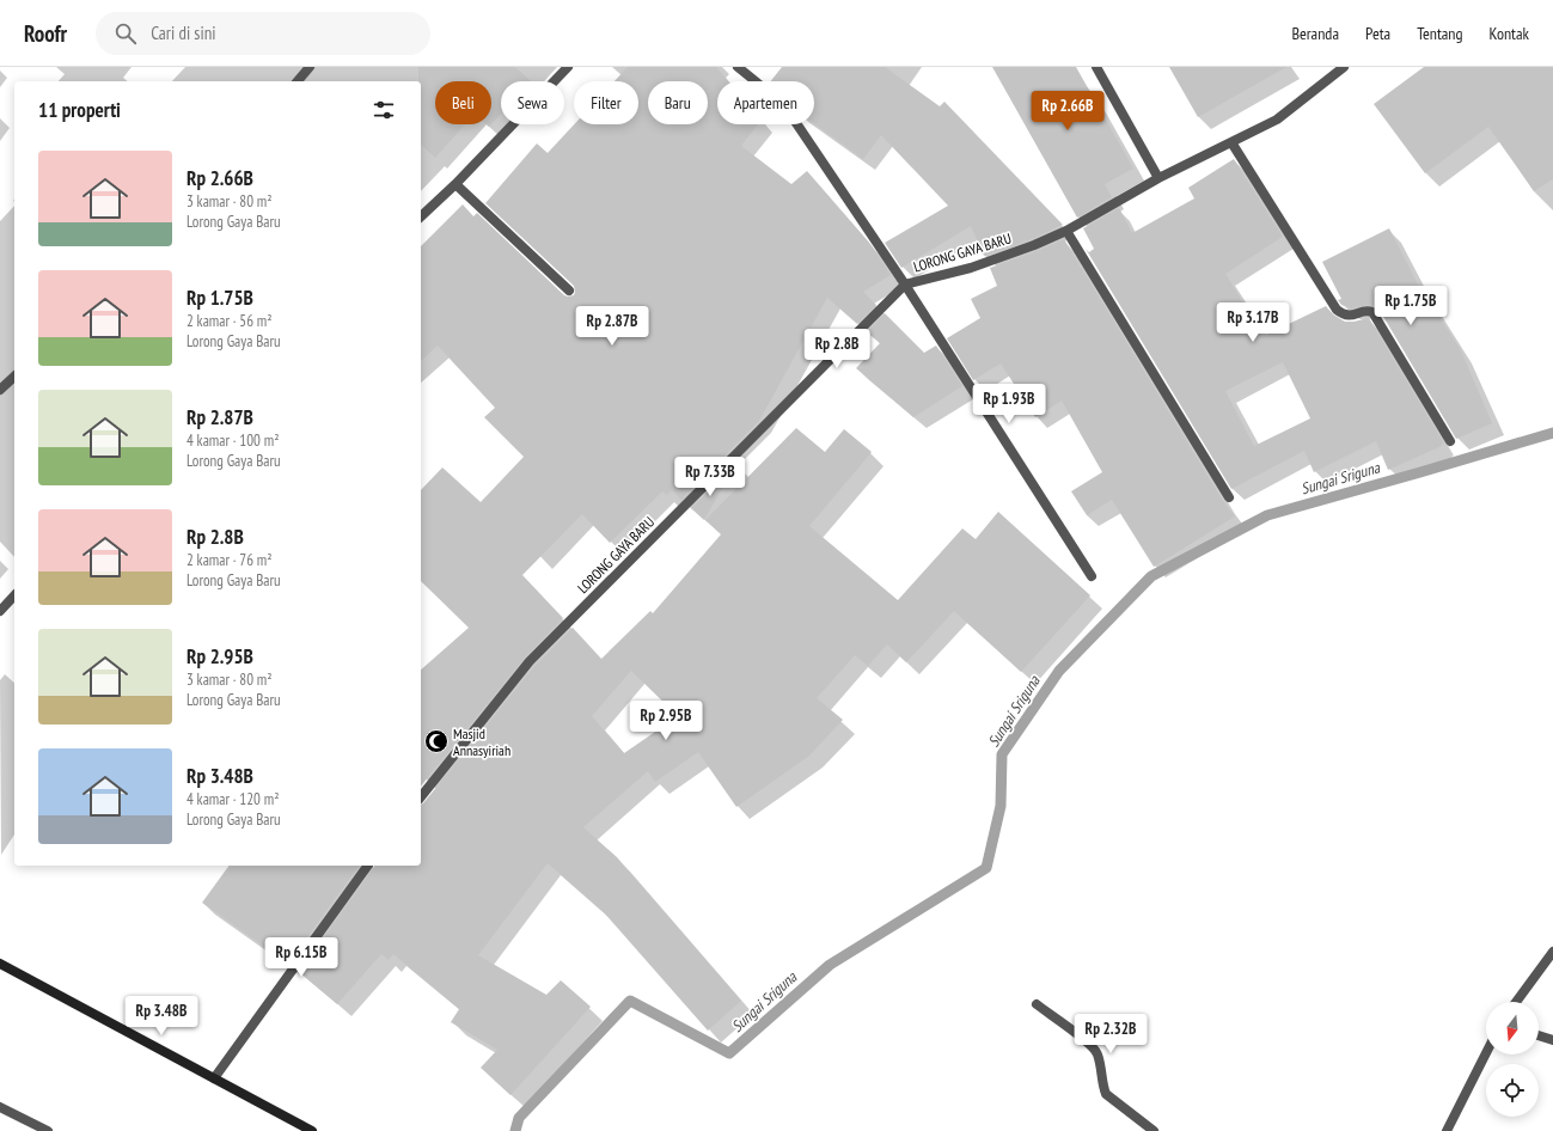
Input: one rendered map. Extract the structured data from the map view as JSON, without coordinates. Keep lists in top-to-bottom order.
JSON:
{
  "streets": {
    "street": ["LORONG GAYA BARU"]
  },
  "water": ["Sungai Sriguna"],
  "places": {
    "mosque": ["Masjid Annasyiriah"]
  },
  "north": "bottom",
  "page": {
    "header": "Roofr",
    "search": "Cari di sini",
    "nav": [
      "Beranda",
      "Peta",
      "Tentang",
      "Kontak"
    ],
    "chip": [
      "Beli",
      "Sewa",
      "Filter",
      "Baru",
      "Apartemen"
    ],
    "heading": "11 properti",
    "price": [
      "Rp 2.66B",
      "Rp 1.75B",
      "Rp 3.17B",
      "Rp 2.87B",
      "Rp 2.8B",
      "Rp 1.93B",
      "Rp 7.33B",
      "Rp 2.95B",
      "Rp 6.15B",
      "Rp 3.48B",
      "Rp 2.32B"
    ],
    "list": [
      {
        "name": "Rp 2.66B",
        "note": "3 kamar · 80 m² · Lorong Gaya Baru"
      },
      {
        "name": "Rp 1.75B",
        "note": "2 kamar · 56 m² · Lorong Gaya Baru"
      },
      {
        "name": "Rp 2.87B",
        "note": "4 kamar · 100 m² · Lorong Gaya Baru"
      },
      {
        "name": "Rp 2.8B",
        "note": "2 kamar · 76 m² · Lorong Gaya Baru"
      },
      {
        "name": "Rp 2.95B",
        "note": "3 kamar · 80 m² · Lorong Gaya Baru"
      },
      {
        "name": "Rp 3.48B",
        "note": "4 kamar · 120 m² · Lorong Gaya Baru"
      }
    ]
  }
}
